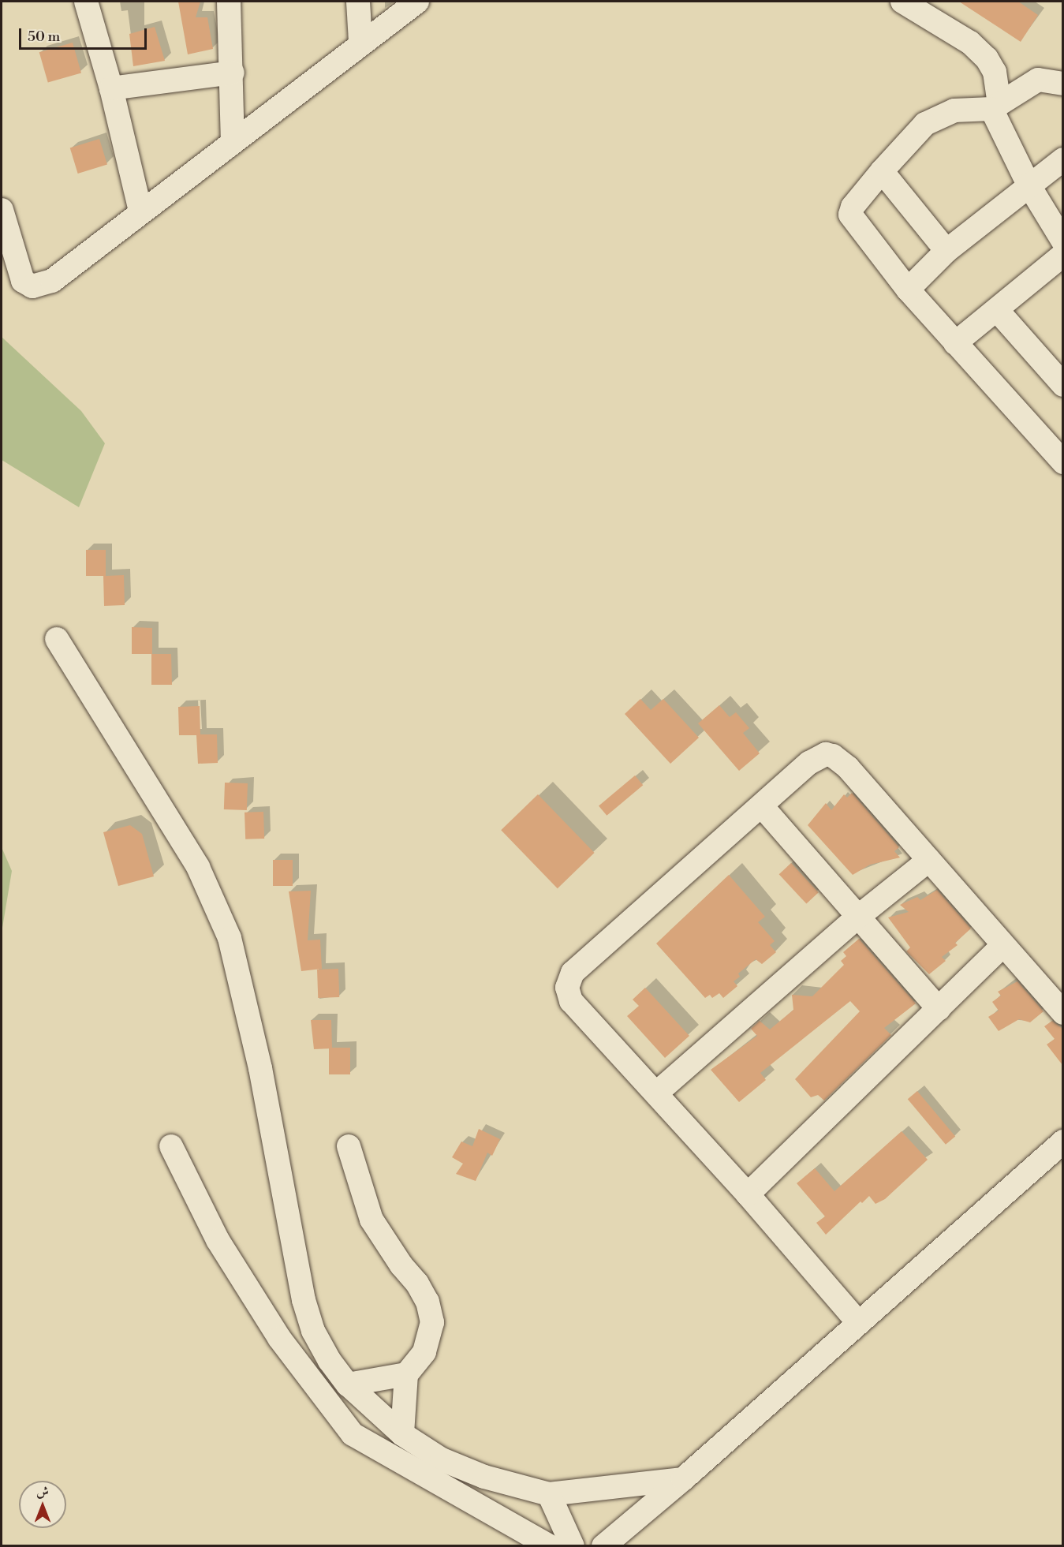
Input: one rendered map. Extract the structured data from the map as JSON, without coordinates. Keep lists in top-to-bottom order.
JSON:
{
  "scale_bar": "50 m",
  "north": "top"
}
